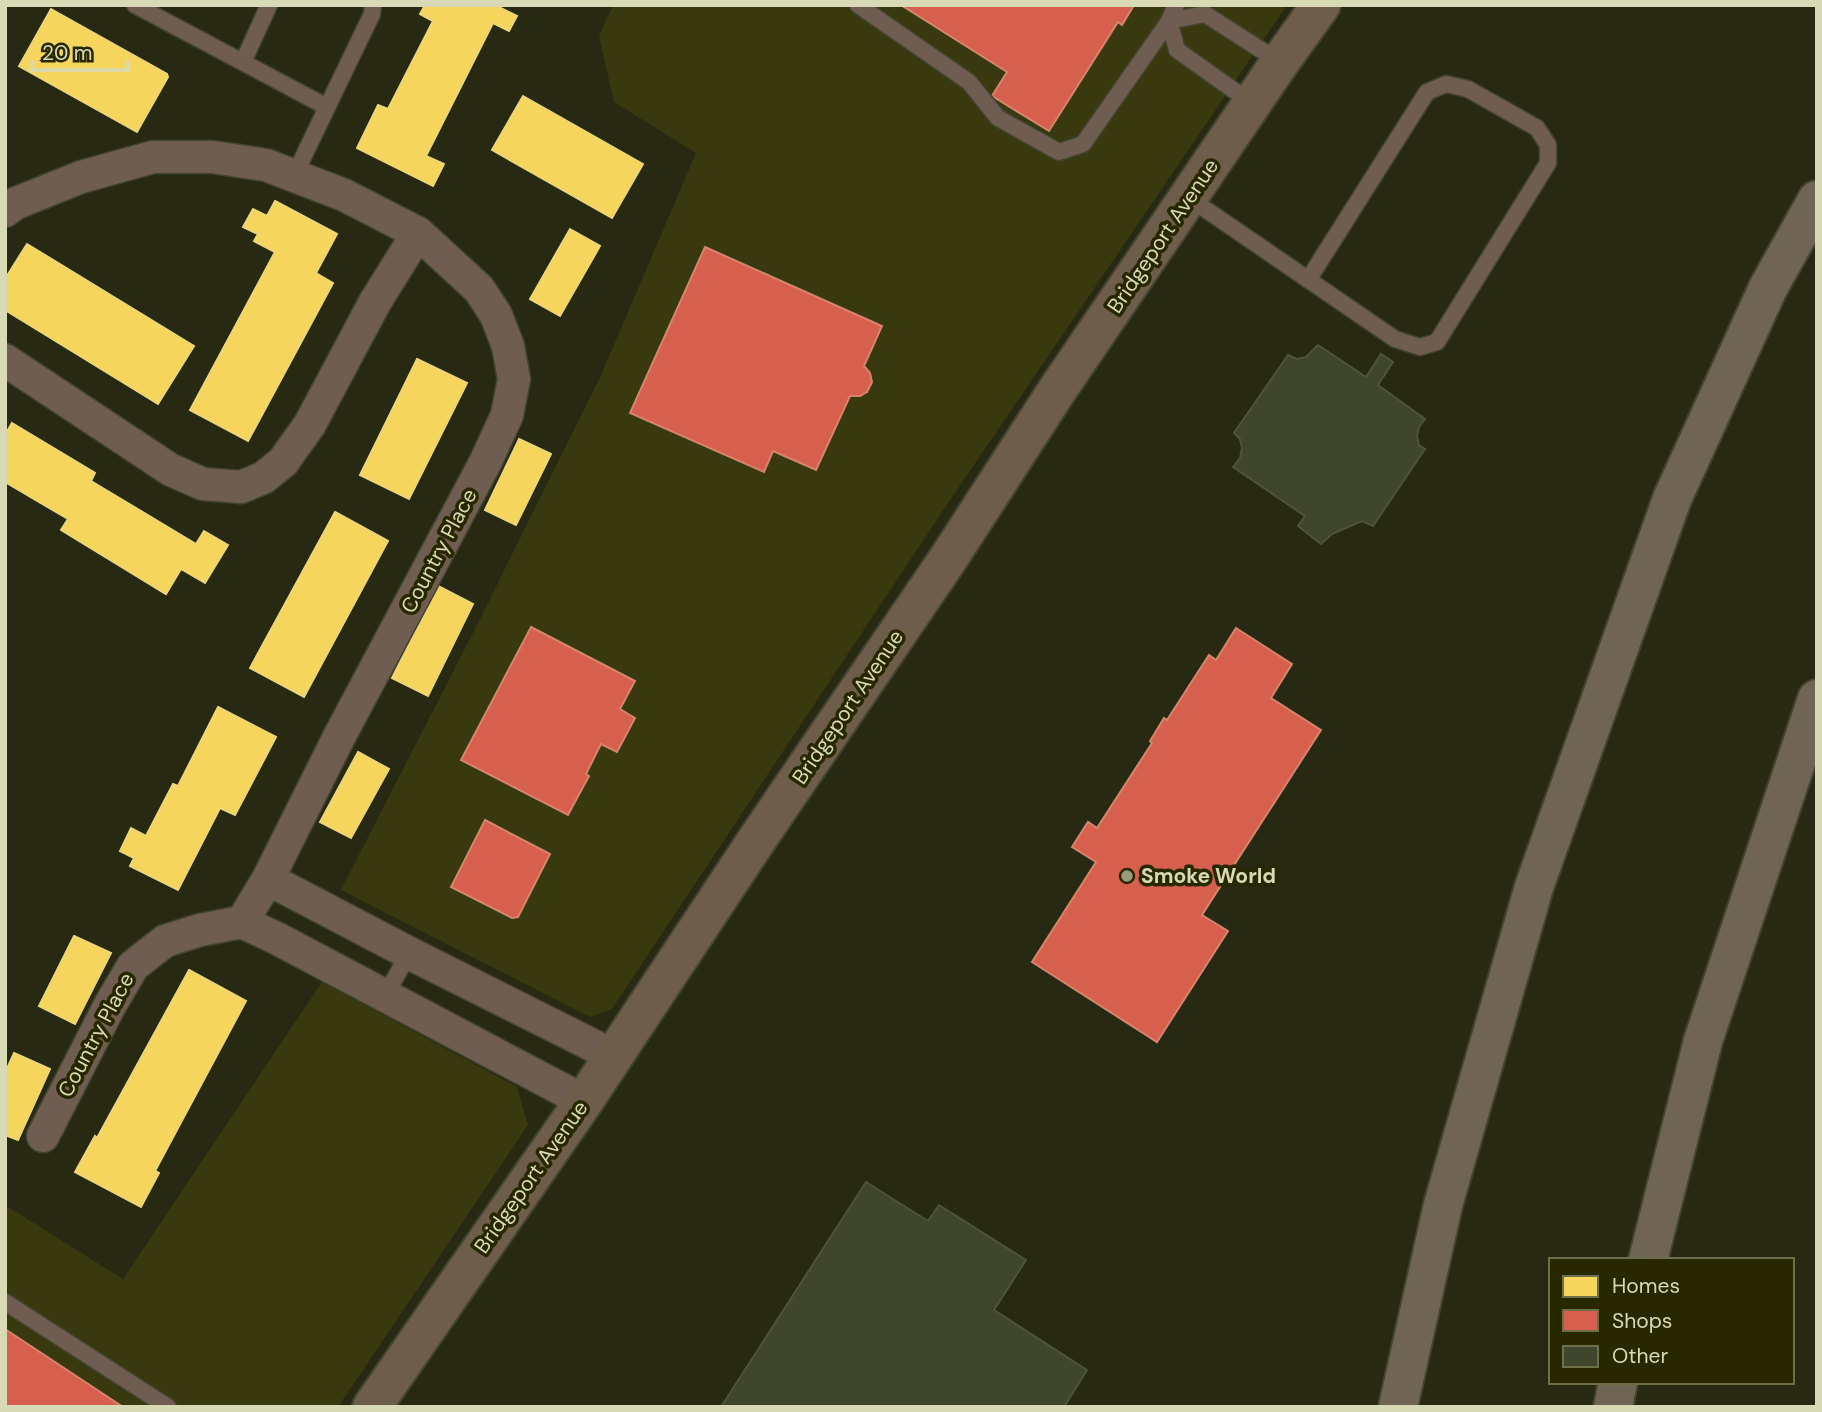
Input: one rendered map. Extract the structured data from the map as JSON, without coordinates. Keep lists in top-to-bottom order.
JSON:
{
  "streets": {
    "main road": ["Bridgeport Avenue"],
    "street": ["Country Place"]
  },
  "places": ["Smoke World"],
  "legend": ["Homes", "Shops", "Other"],
  "scale_bar": "20 m"
}
